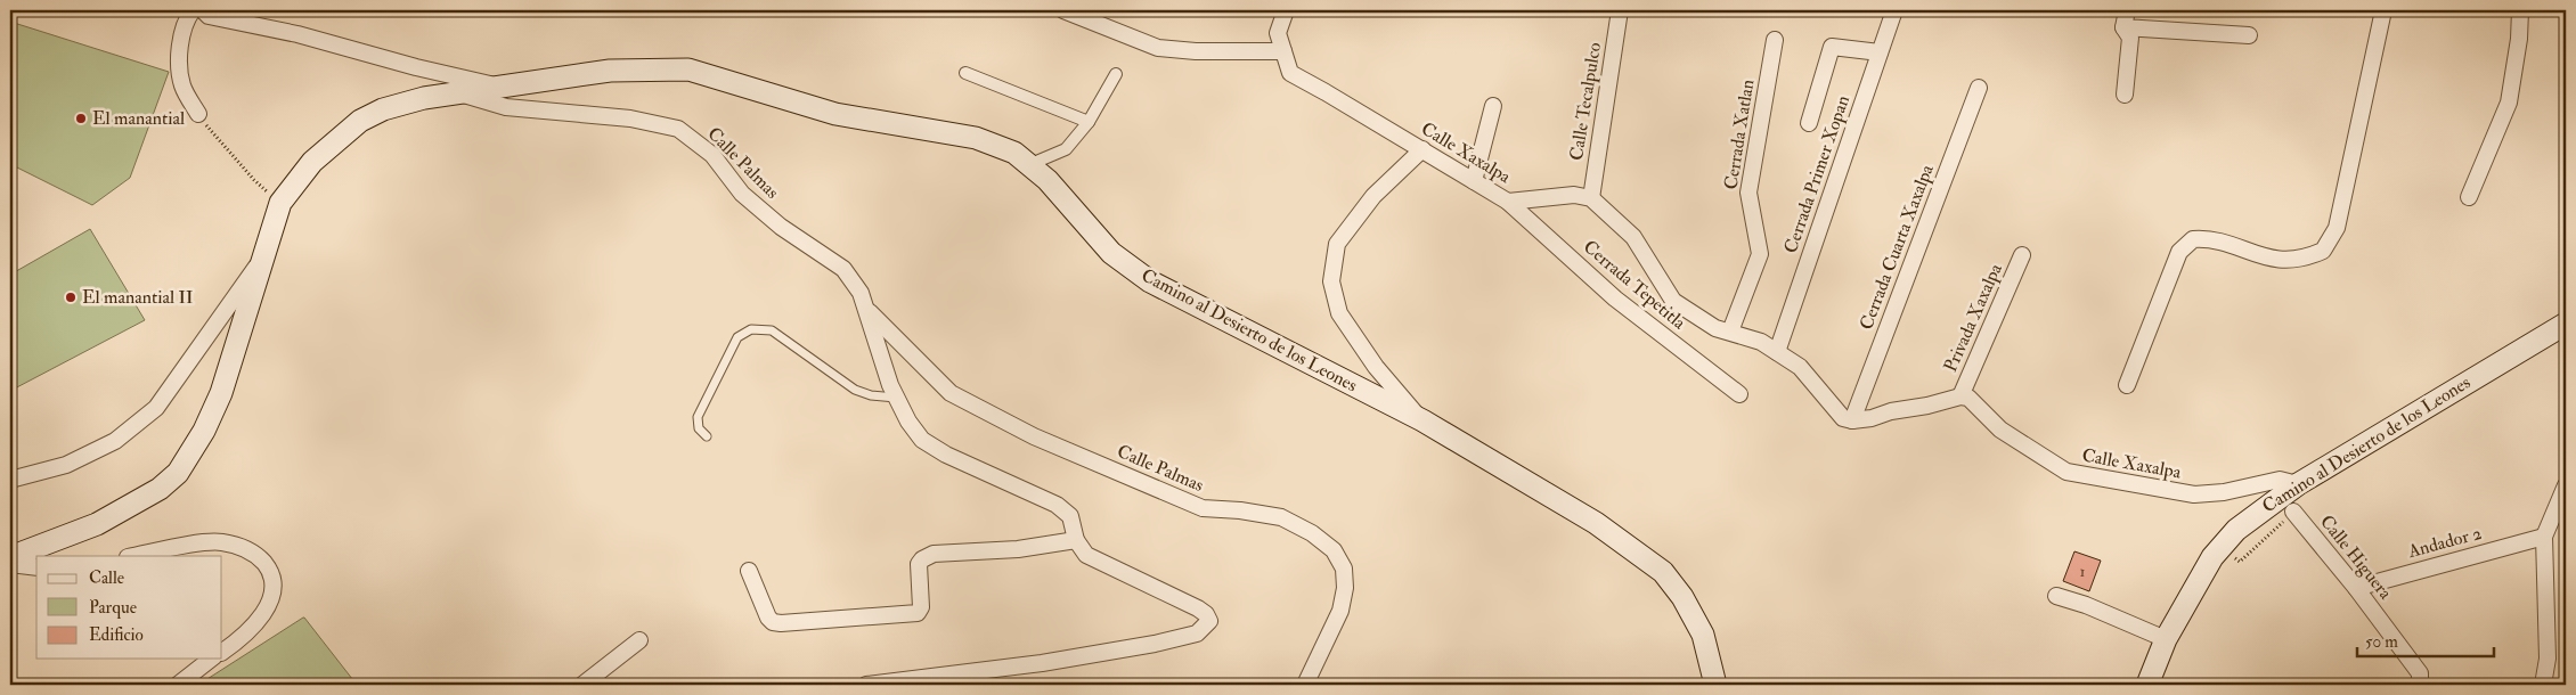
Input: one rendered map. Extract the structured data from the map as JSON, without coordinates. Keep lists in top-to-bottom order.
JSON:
{
  "streets": {
    "main road": ["Camino al Desierto de los Leones"],
    "street": [
      "Calle Tecalpulco",
      "Cerrada Xatlan",
      "Calle Xaxalpa",
      "Calle Palmas",
      "Cerrada Primer Xopan",
      "Cerrada Cuarta Xaxalpa",
      "Cerrada Tepetitla",
      "Privada Xaxalpa",
      "Andador 2",
      "Calle Higuera"
    ]
  },
  "crossings": [
    ["Calle Tecalpulco", "Calle Xaxalpa"],
    ["Calle Xaxalpa", "Cerrada Tepetitla"],
    ["Calle Xaxalpa", "Privada Xaxalpa"],
    ["Calle Xaxalpa", "Camino al Desierto de los Leones"],
    ["Calle Palmas", "Camino al Desierto de los Leones"],
    ["Andador 2", "Calle Higuera"]
  ],
  "places": ["El manantial", "El manantial II"],
  "house_numbers": ["1"],
  "legend": ["Calle", "Parque", "Edificio"],
  "scale_bar": "50 m"
}
